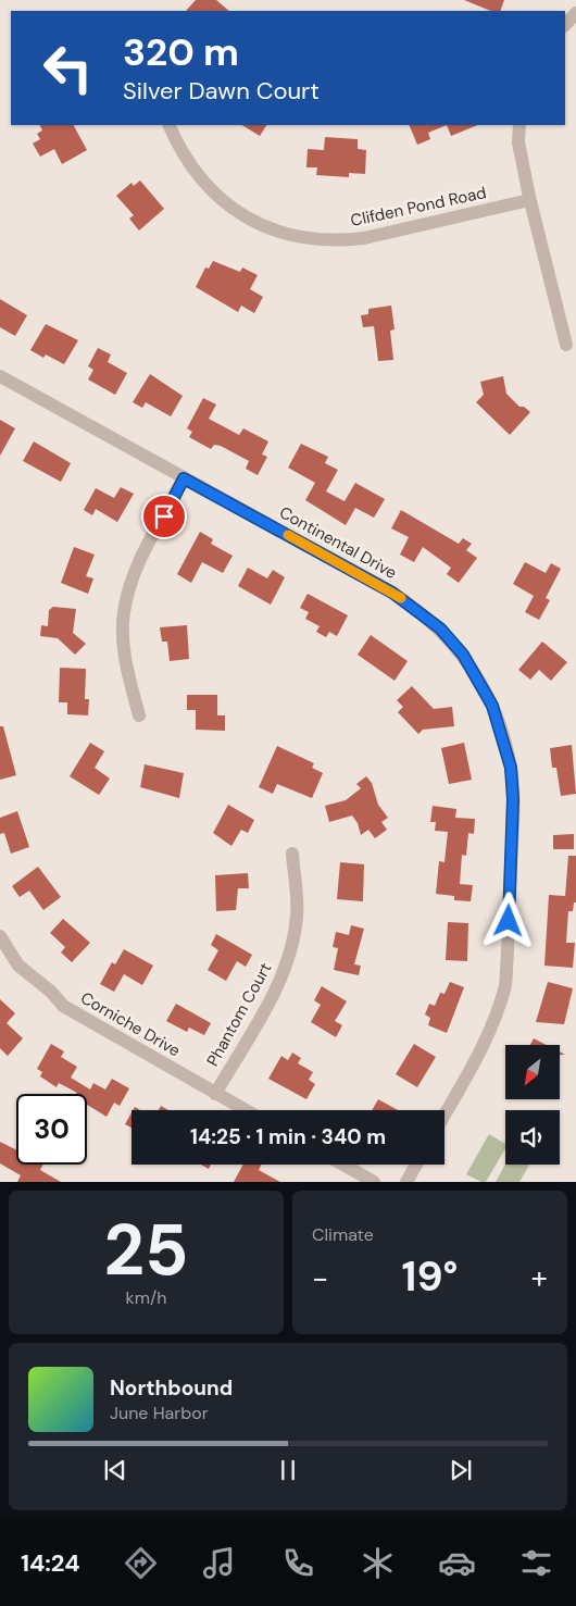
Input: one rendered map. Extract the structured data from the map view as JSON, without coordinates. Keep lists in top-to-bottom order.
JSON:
{
  "streets": {
    "street": [
      "Clifden Pond Road",
      "Continental Drive",
      "Phantom Court",
      "Corniche Drive"
    ]
  },
  "crossings": [
    ["Phantom Court", "Corniche Drive"]
  ],
  "north": "bottom left",
  "page": {
    "turn": ["320 m", "Silver Dawn Court"],
    "limit": "30",
    "trip": "14:25 · 1 min · 340 m",
    "tile": [
      ["25", "km/h"],
      "Climate"
    ],
    "heat": ["−", "19°", "+"],
    "song": ["Northbound", "June Harbor"],
    "tabs": "14:24"
  }
}
